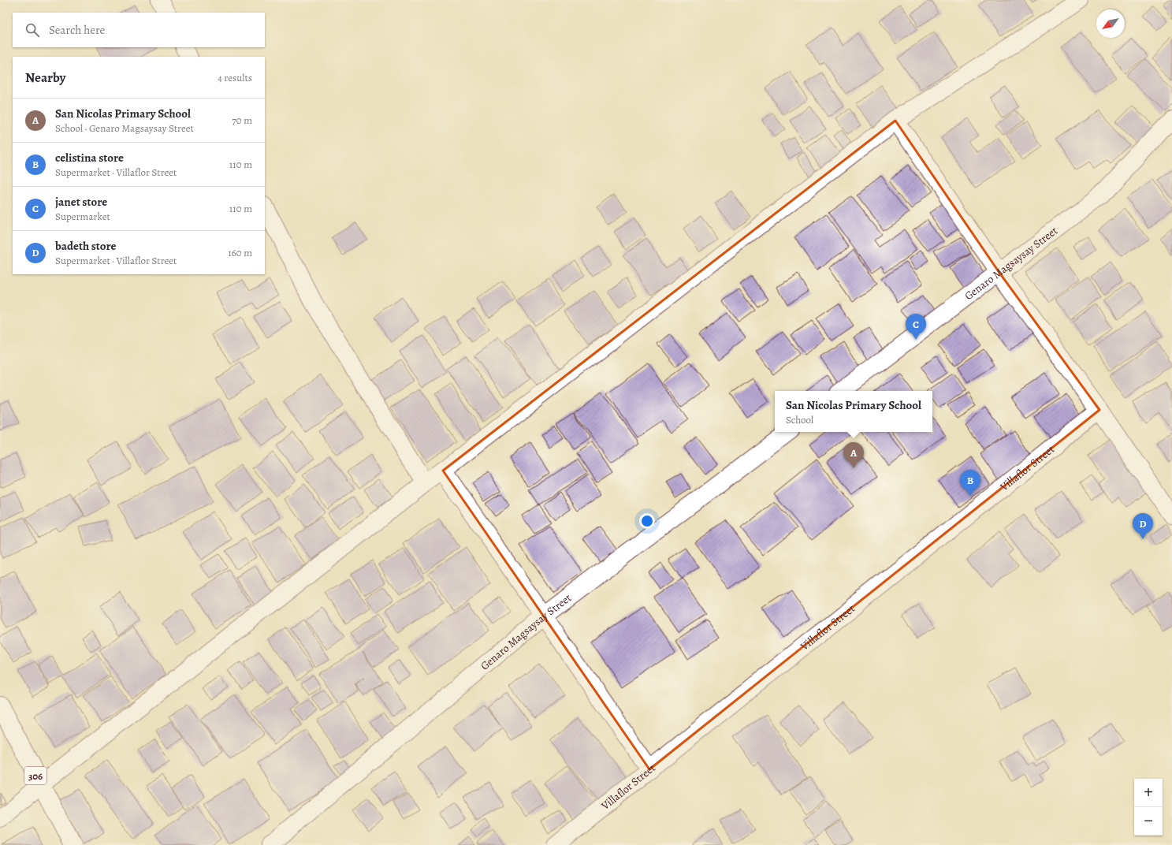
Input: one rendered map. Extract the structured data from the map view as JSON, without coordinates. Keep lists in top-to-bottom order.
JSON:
{
  "streets": {
    "street": ["Genaro Magsaysay Street", "Villaflor Street", "306"]
  },
  "north": "bottom left",
  "page": {
    "search": "Search here",
    "heading": ["Nearby", "4 results"],
    "list": [
      {
        "mark": "A",
        "name": "San Nicolas Primary School",
        "note": "School · Genaro Magsaysay Street",
        "value": "70 m"
      },
      {
        "mark": "B",
        "name": "celistina store",
        "note": "Supermarket · Villaflor Street",
        "value": "110 m"
      },
      {
        "mark": "C",
        "name": "janet store",
        "note": "Supermarket",
        "value": "110 m"
      },
      {
        "mark": "D",
        "name": "badeth store",
        "note": "Supermarket · Villaflor Street",
        "value": "160 m"
      }
    ],
    "pins": [
      "C",
      "A",
      "B",
      "D"
    ],
    "popup": ["San Nicolas Primary School", "School"],
    "map_buttons": ["+", "−"]
  }
}
